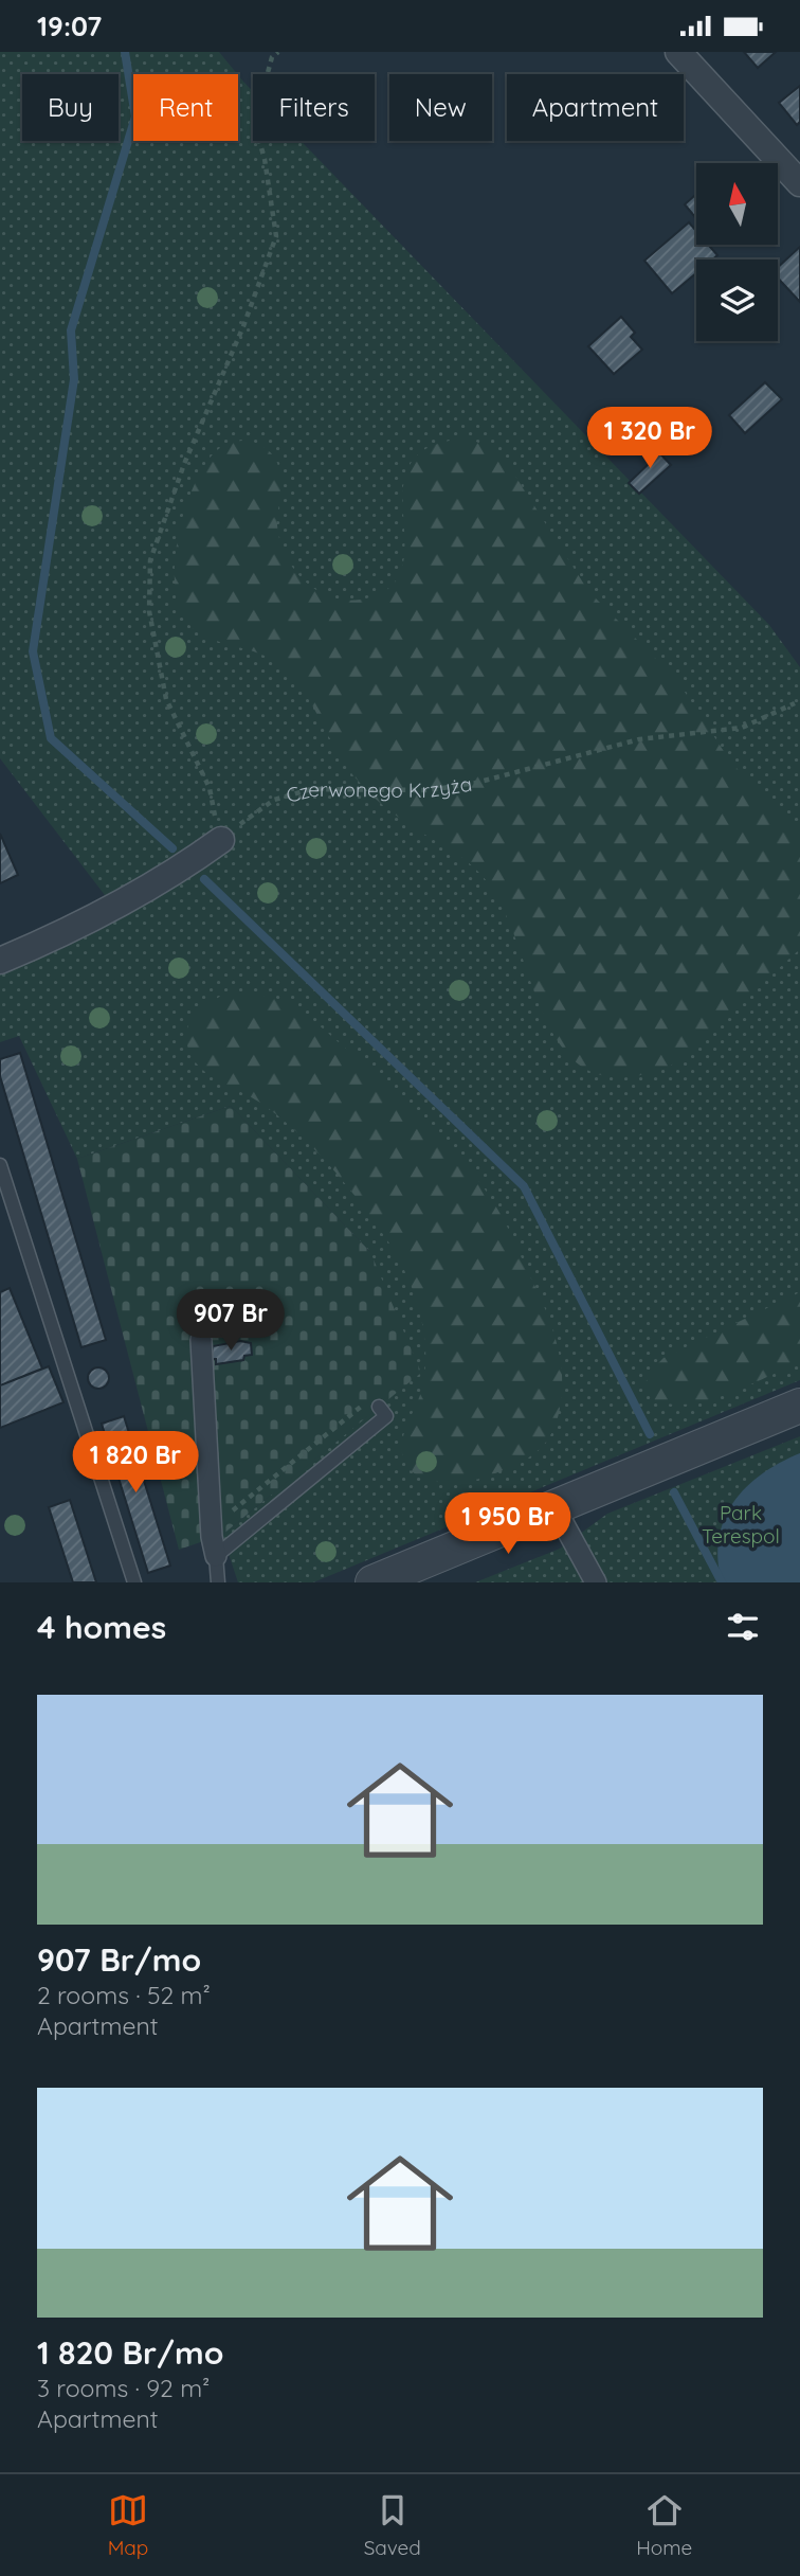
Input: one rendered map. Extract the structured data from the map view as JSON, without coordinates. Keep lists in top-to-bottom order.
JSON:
{
  "streets": {
    "path": ["Czerwonego Krzyża"]
  },
  "parks": ["Park Terespol"],
  "north": "top",
  "page": {
    "status": "19:07",
    "chip": [
      "Buy",
      "Rent",
      "Filters",
      "New",
      "Apartment"
    ],
    "price": [
      "1 320 Br",
      "907 Br",
      "1 820 Br",
      "1 950 Br"
    ],
    "heading": "4 homes",
    "list": [
      {
        "name": "907 Br/mo",
        "note": "2 rooms · 52 m² · Apartment"
      },
      {
        "name": "1 820 Br/mo",
        "note": "3 rooms · 92 m² · Apartment"
      }
    ],
    "tabs": ["Map", "Saved", "Home"]
  }
}
